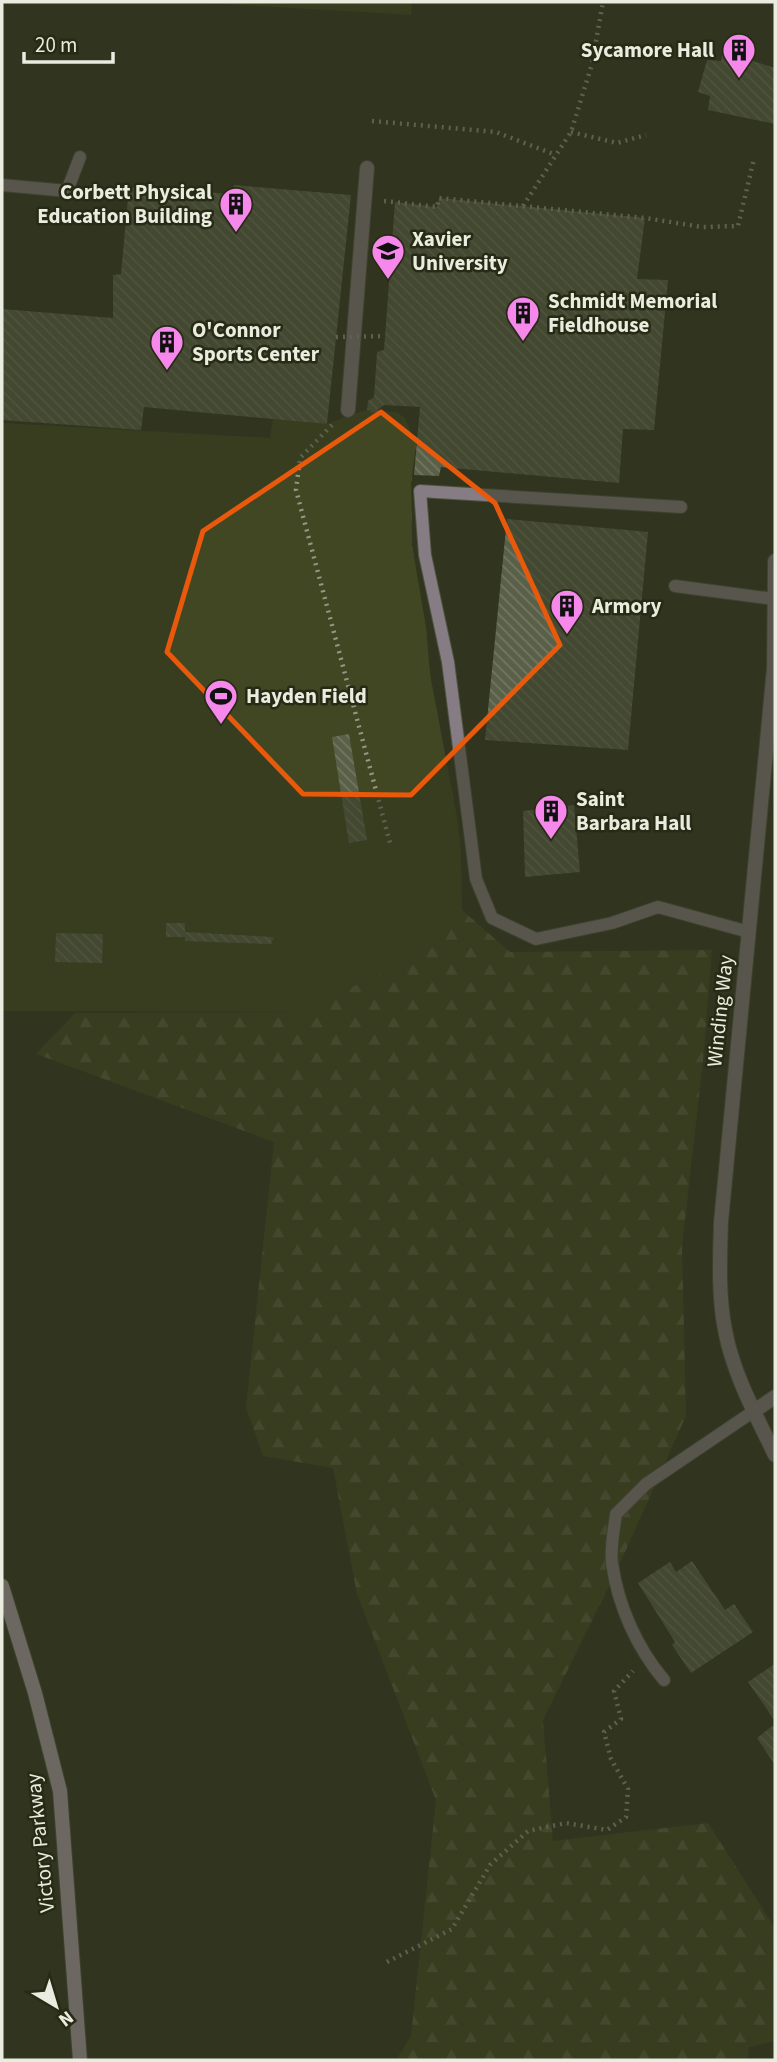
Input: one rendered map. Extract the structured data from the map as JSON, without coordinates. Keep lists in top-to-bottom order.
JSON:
{
  "streets": {
    "street": ["Winding Way", "Victory Parkway"]
  },
  "places": {
    "building": [
      "Sycamore Hall",
      "Corbett Physical Education Building",
      "Schmidt Memorial Fieldhouse",
      "O'Connor Sports Center",
      "Armory",
      "Saint Barbara Hall"
    ],
    "school or university": ["Xavier University"],
    "sports": ["Hayden Field"]
  },
  "scale_bar": "20 m",
  "north": "bottom right"
}
